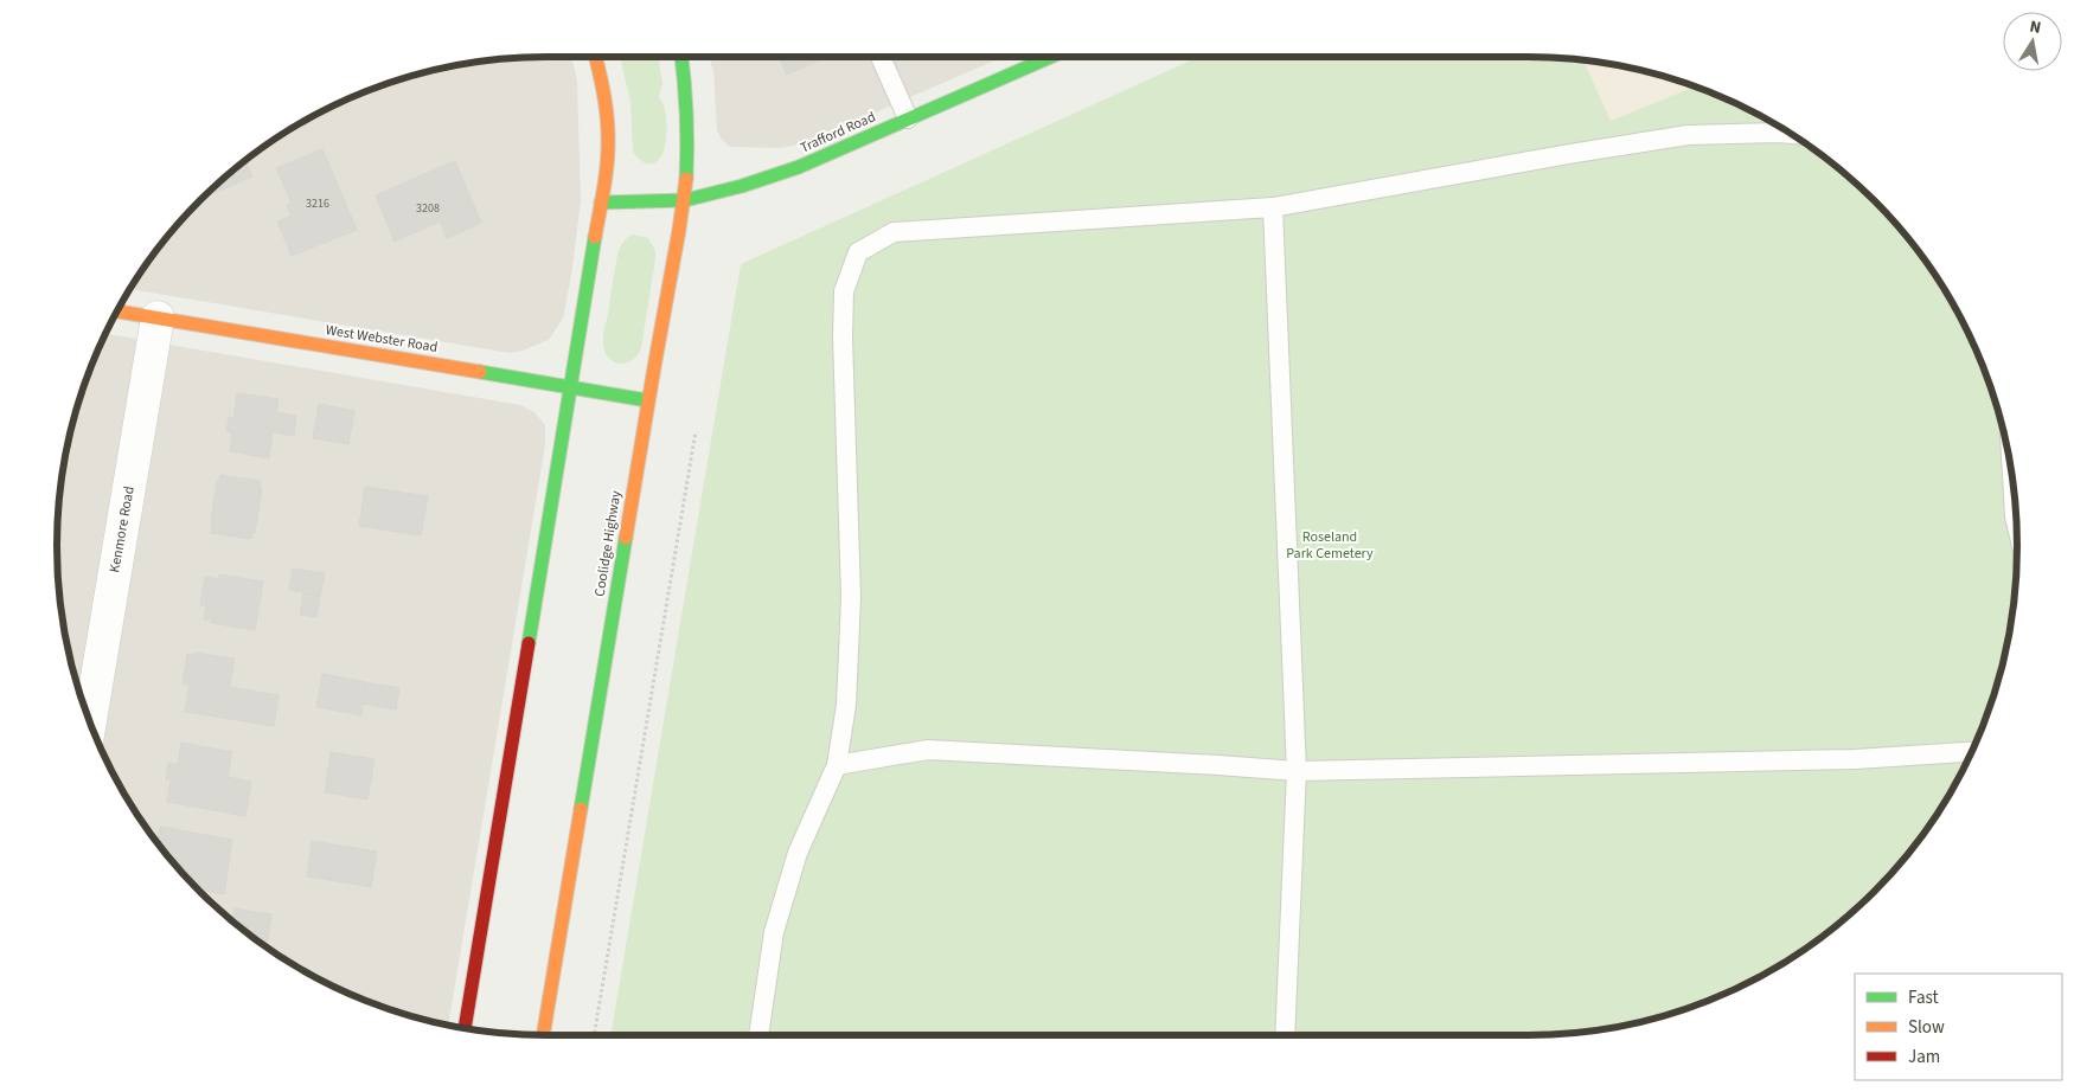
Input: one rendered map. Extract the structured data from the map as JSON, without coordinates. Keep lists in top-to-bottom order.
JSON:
{
  "streets": {
    "main road": ["Trafford Road", "West Webster Road", "Coolidge Highway"],
    "street": ["Kenmore Road"]
  },
  "crossings": [
    ["Trafford Road", "Coolidge Highway"],
    ["West Webster Road", "Kenmore Road"],
    ["West Webster Road", "Coolidge Highway"]
  ],
  "parks": ["Roseland Park Cemetery"],
  "house_numbers": ["3216", "3208"],
  "legend": ["Fast", "Slow", "Jam"],
  "north": "top"
}
